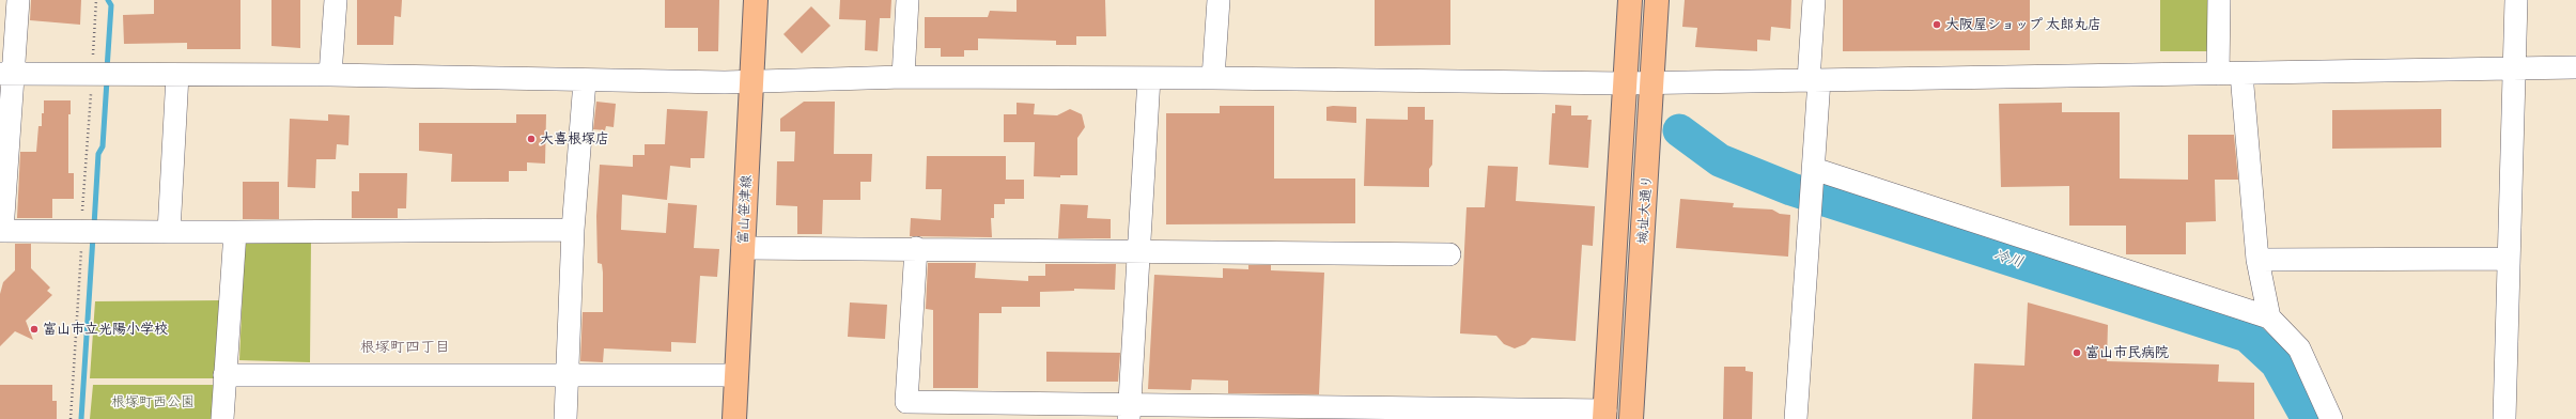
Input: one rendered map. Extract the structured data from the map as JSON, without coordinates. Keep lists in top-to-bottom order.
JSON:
{
  "streets": {
    "main road": ["富山笹津線", "城址大通り"]
  },
  "districts": ["根塚町四丁目"],
  "water": ["冷川"],
  "parks": ["根塚町西公園"],
  "places": [
    "大阪屋ショップ 太郎丸店",
    "大喜根塚店",
    "富山市立光陽小学校",
    "富山市民病院"
  ]
}
